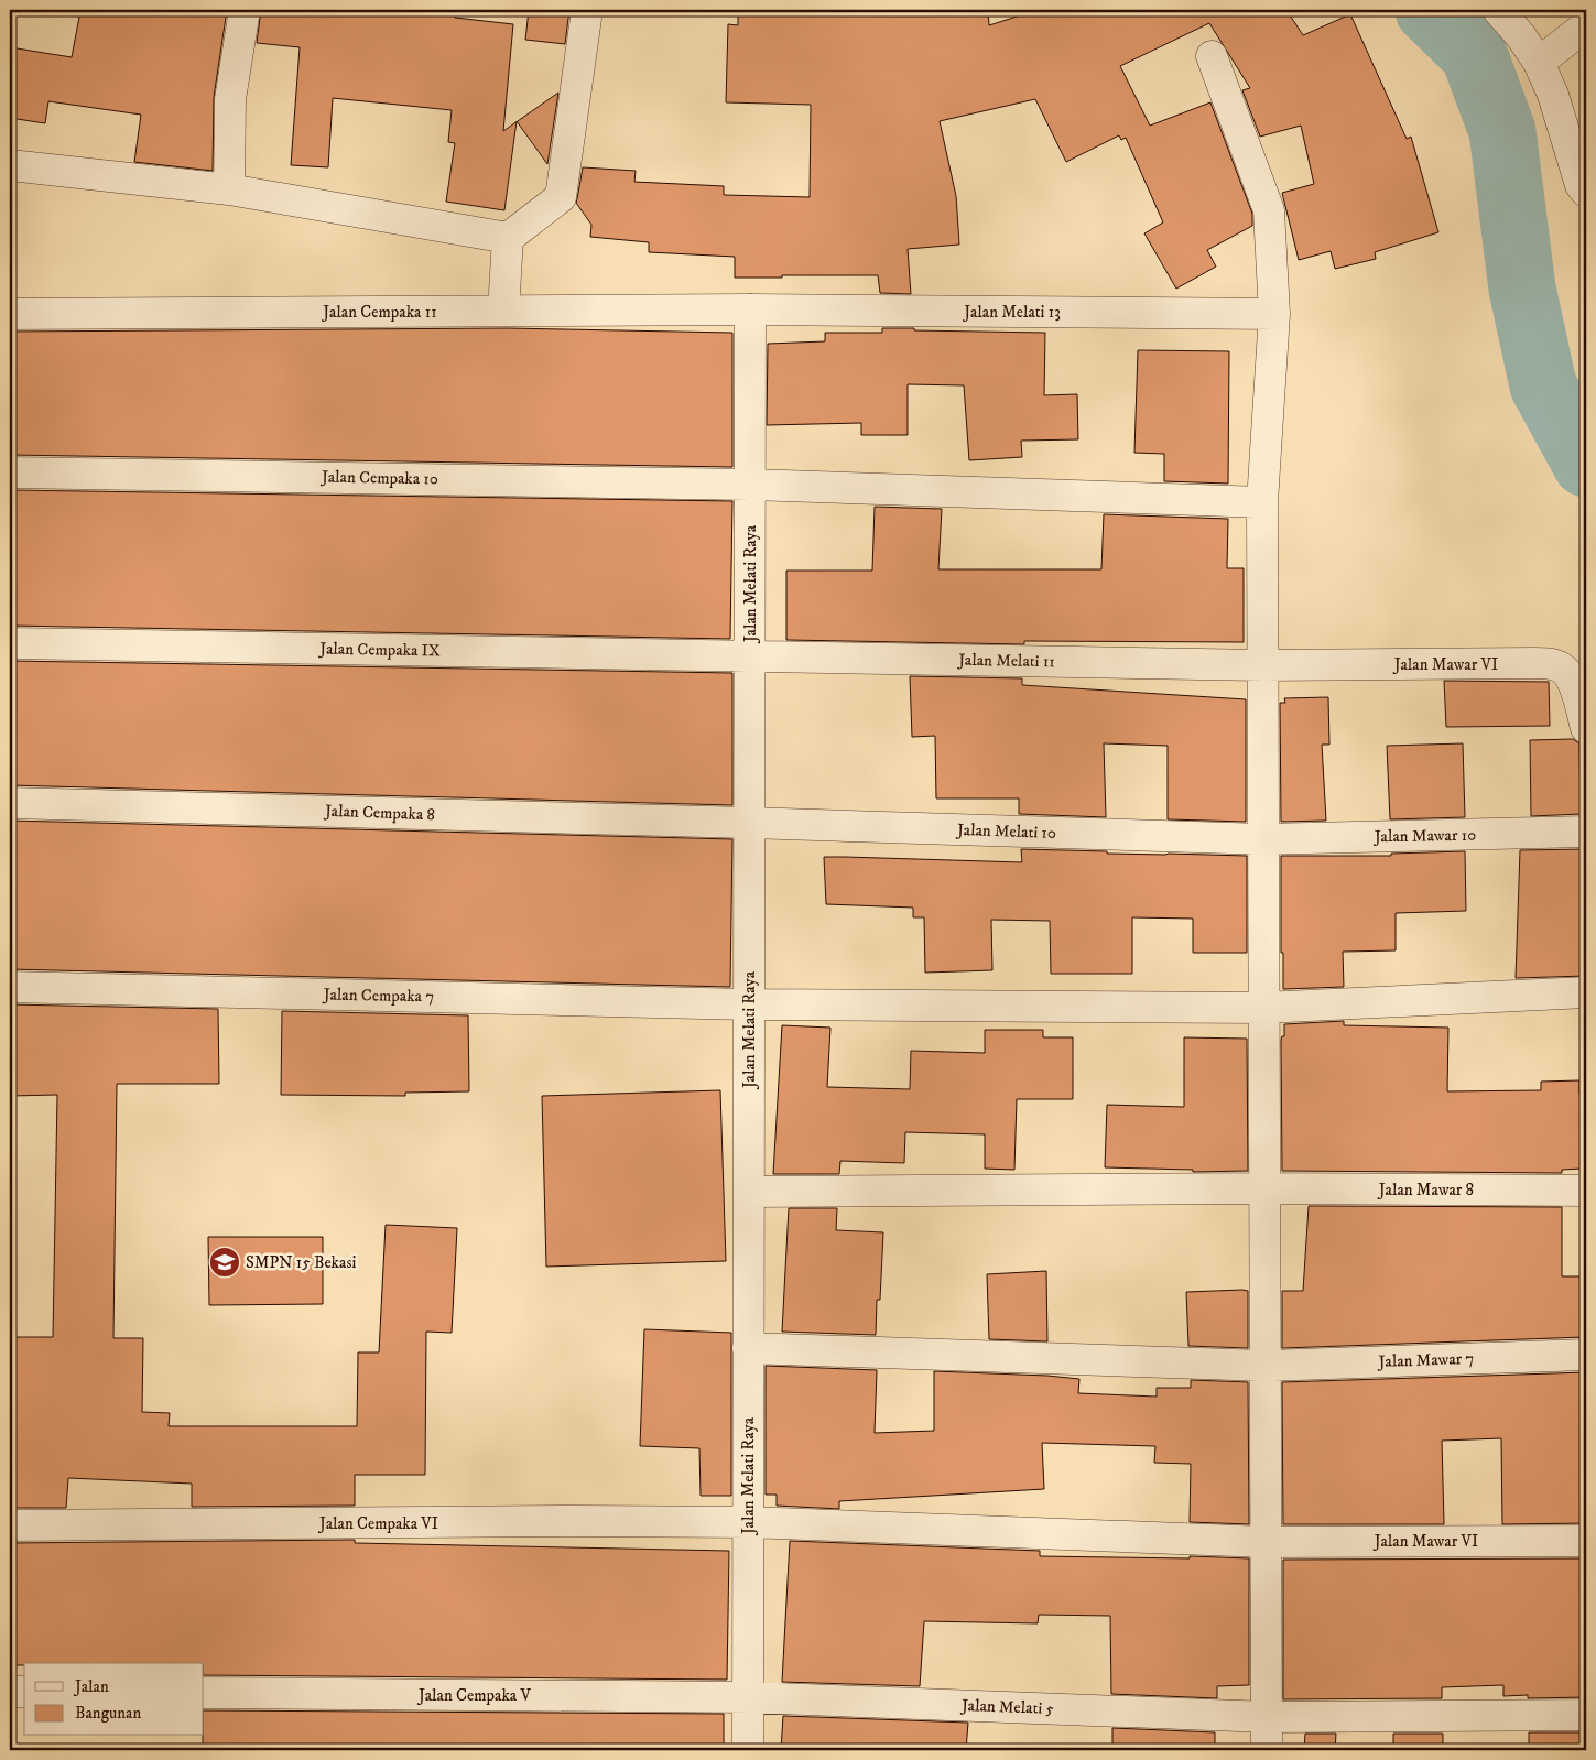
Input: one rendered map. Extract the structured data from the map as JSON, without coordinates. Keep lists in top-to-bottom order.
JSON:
{
  "streets": {
    "street": [
      "Jalan Cempaka 11",
      "Jalan Melati 13",
      "Jalan Cempaka 10",
      "Jalan Melati Raya",
      "Jalan Cempaka IX",
      "Jalan Melati 11",
      "Jalan Mawar VI",
      "Jalan Cempaka 8",
      "Jalan Melati 10",
      "Jalan Mawar 10",
      "Jalan Cempaka 7",
      "Jalan Mawar 8",
      "Jalan Mawar 7",
      "Jalan Cempaka VI",
      "Jalan Cempaka V",
      "Jalan Melati 5"
    ]
  },
  "crossings": [
    ["Jalan Cempaka 11", "Jalan Melati 13"],
    ["Jalan Cempaka 11", "Jalan Melati Raya"],
    ["Jalan Melati 13", "Jalan Melati Raya"],
    ["Jalan Cempaka 10", "Jalan Melati Raya"],
    ["Jalan Melati Raya", "Jalan Cempaka IX"],
    ["Jalan Melati Raya", "Jalan Melati 11"],
    ["Jalan Melati Raya", "Jalan Cempaka 8"],
    ["Jalan Melati Raya", "Jalan Melati 10"],
    ["Jalan Melati Raya", "Jalan Cempaka 7"],
    ["Jalan Melati Raya", "Jalan Mawar 8"],
    ["Jalan Melati Raya", "Jalan Mawar 7"],
    ["Jalan Melati Raya", "Jalan Cempaka VI"],
    ["Jalan Melati Raya", "Jalan Cempaka V"],
    ["Jalan Melati Raya", "Jalan Melati 5"],
    ["Jalan Cempaka IX", "Jalan Melati 11"],
    ["Jalan Melati 11", "Jalan Mawar VI"],
    ["Jalan Mawar VI", "Jalan Cempaka VI"],
    ["Jalan Cempaka 8", "Jalan Melati 10"],
    ["Jalan Melati 10", "Jalan Mawar 10"],
    ["Jalan Cempaka V", "Jalan Melati 5"]
  ],
  "places": {
    "school or university": ["SMPN 15 Bekasi"]
  },
  "legend": ["Jalan", "Bangunan"]
}
